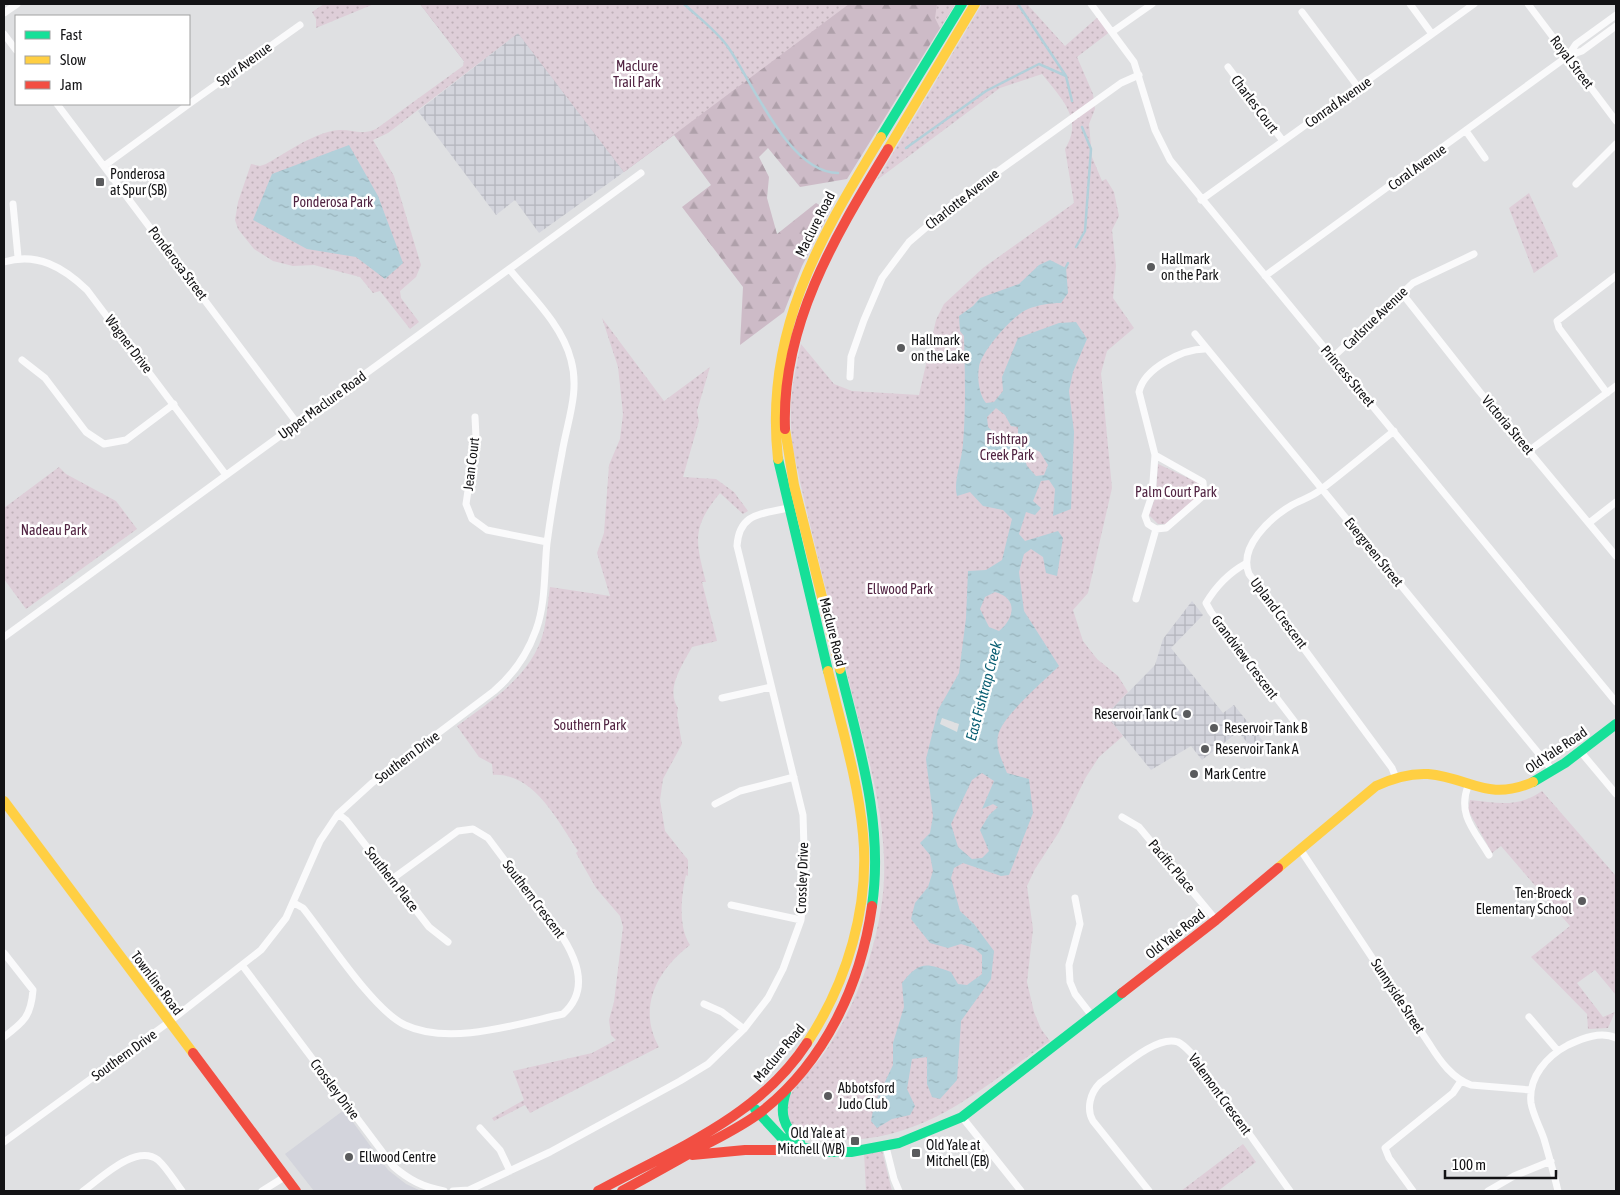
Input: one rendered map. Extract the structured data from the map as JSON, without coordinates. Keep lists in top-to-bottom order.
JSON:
{
  "streets": {
    "main road": ["Maclure Road", "Old Yale Road", "Townline Road"],
    "street": [
      "Royal Street",
      "Spur Avenue",
      "Conrad Avenue",
      "Charles Court",
      "Coral Avenue",
      "Charlotte Avenue",
      "Ponderosa Street",
      "Carlsrue Avenue",
      "Wagner Drive",
      "Princess Street",
      "Upper Maclure Road",
      "Victoria Street",
      "Jean Court",
      "Evergreen Street",
      "Upland Crescent",
      "Grandview Crescent",
      "Southern Drive",
      "Pacific Place",
      "Crossley Drive",
      "Southern Place",
      "Southern Crescent",
      "Sunnyside Street",
      "Valemont Crescent"
    ]
  },
  "crossings": [
    ["Royal Street", "Coral Avenue"],
    ["Spur Avenue", "Ponderosa Street"],
    ["Conrad Avenue", "Charles Court"],
    ["Conrad Avenue", "Princess Street"],
    ["Coral Avenue", "Princess Street"],
    ["Charlotte Avenue", "Princess Street"],
    ["Maclure Road", "Old Yale Road"],
    ["Maclure Road", "Crossley Drive"],
    ["Ponderosa Street", "Upper Maclure Road"],
    ["Carlsrue Avenue", "Princess Street"],
    ["Carlsrue Avenue", "Victoria Street"],
    ["Wagner Drive", "Upper Maclure Road"],
    ["Princess Street", "Upland Crescent"],
    ["Upper Maclure Road", "Southern Drive"],
    ["Jean Court", "Southern Drive"],
    ["Evergreen Street", "Upland Crescent"],
    ["Evergreen Street", "Old Yale Road"],
    ["Upland Crescent", "Grandview Crescent"],
    ["Upland Crescent", "Old Yale Road"],
    ["Old Yale Road", "Pacific Place"],
    ["Old Yale Road", "Sunnyside Street"],
    ["Southern Drive", "Crossley Drive"],
    ["Southern Drive", "Southern Place"],
    ["Southern Drive", "Southern Crescent"],
    ["Southern Drive", "Townline Road"],
    ["Southern Place", "Southern Crescent"]
  ],
  "water": ["East Fishtrap Creek"],
  "parks": [
    "Maclure Trail Park",
    "Ponderosa Park",
    "Fishtrap Creek Park",
    "Palm Court Park",
    "Nadeau Park",
    "Ellwood Park",
    "Southern Park"
  ],
  "places": {
    "transit": ["Ponderosa at Spur (SB)", "Old Yale at Mitchell (WB)", "Old Yale at Mitchell (EB)"],
    "other": [
      "Hallmark on the Park",
      "Hallmark on the Lake",
      "Reservoir Tank C",
      "Reservoir Tank B",
      "Reservoir Tank A",
      "Mark Centre",
      "Ten-Broeck Elementary School",
      "Abbotsford Judo Club",
      "Ellwood Centre"
    ]
  },
  "legend": ["Fast", "Slow", "Jam"],
  "scale_bar": "100 m"
}
